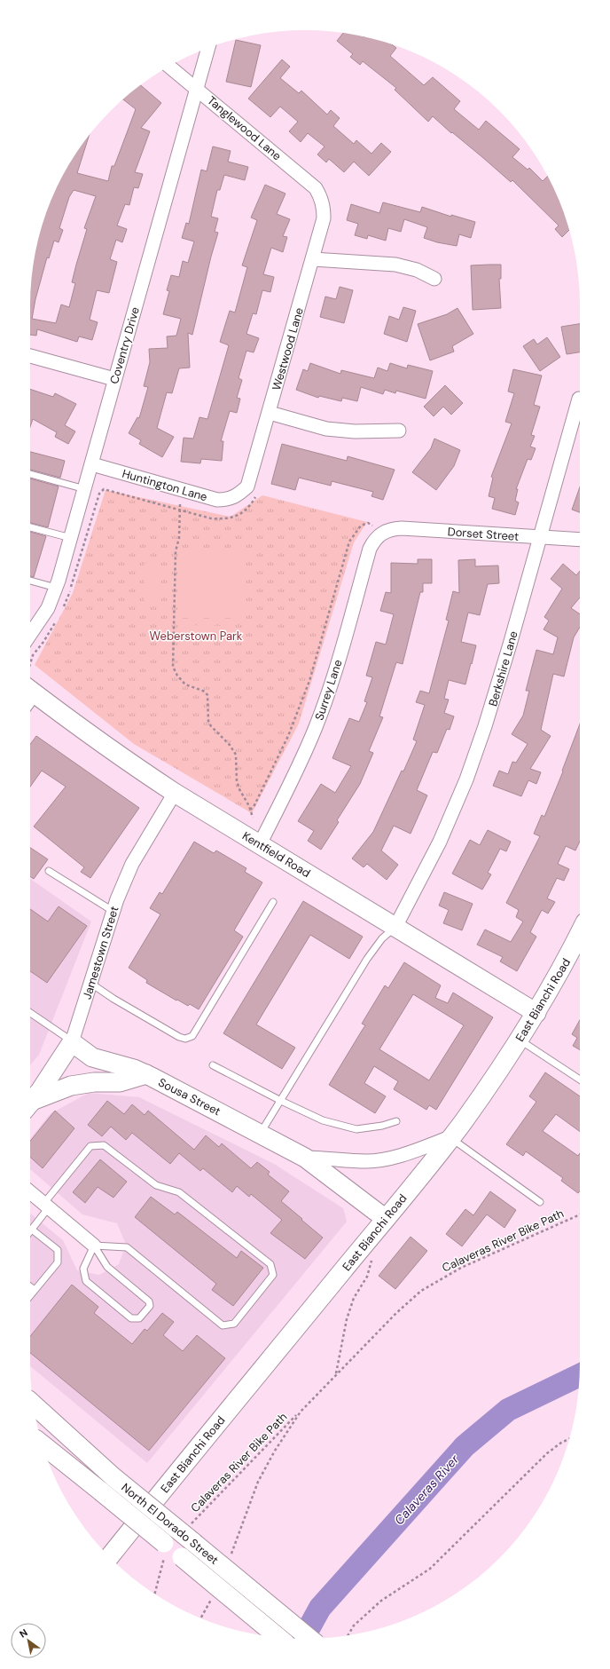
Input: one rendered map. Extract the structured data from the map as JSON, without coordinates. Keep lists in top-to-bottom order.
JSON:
{
  "streets": {
    "street": [
      "Tanglewood Lane",
      "Coventry Drive",
      "Westwood Lane",
      "Huntington Lane",
      "Dorset Street",
      "Berkshire Lane",
      "Surrey Lane",
      "Kentfield Road",
      "Jamestown Street",
      "East Bianchi Road",
      "Sousa Street",
      "North El Dorado Street"
    ],
    "path": ["Calaveras River Bike Path"]
  },
  "crossings": [
    ["Tanglewood Lane", "Coventry Drive"],
    ["Tanglewood Lane", "Westwood Lane"],
    ["Coventry Drive", "Huntington Lane"],
    ["Westwood Lane", "Huntington Lane"],
    ["Dorset Street", "Berkshire Lane"],
    ["Dorset Street", "Surrey Lane"],
    ["Berkshire Lane", "Kentfield Road"],
    ["Surrey Lane", "Kentfield Road"],
    ["Kentfield Road", "Jamestown Street"],
    ["Kentfield Road", "East Bianchi Road"],
    ["Jamestown Street", "Sousa Street"],
    ["East Bianchi Road", "Sousa Street"],
    ["Calaveras River Bike Path", "North El Dorado Street"]
  ],
  "water": ["Calaveras River"],
  "parks": ["Weberstown Park"],
  "north": "top left"
}
